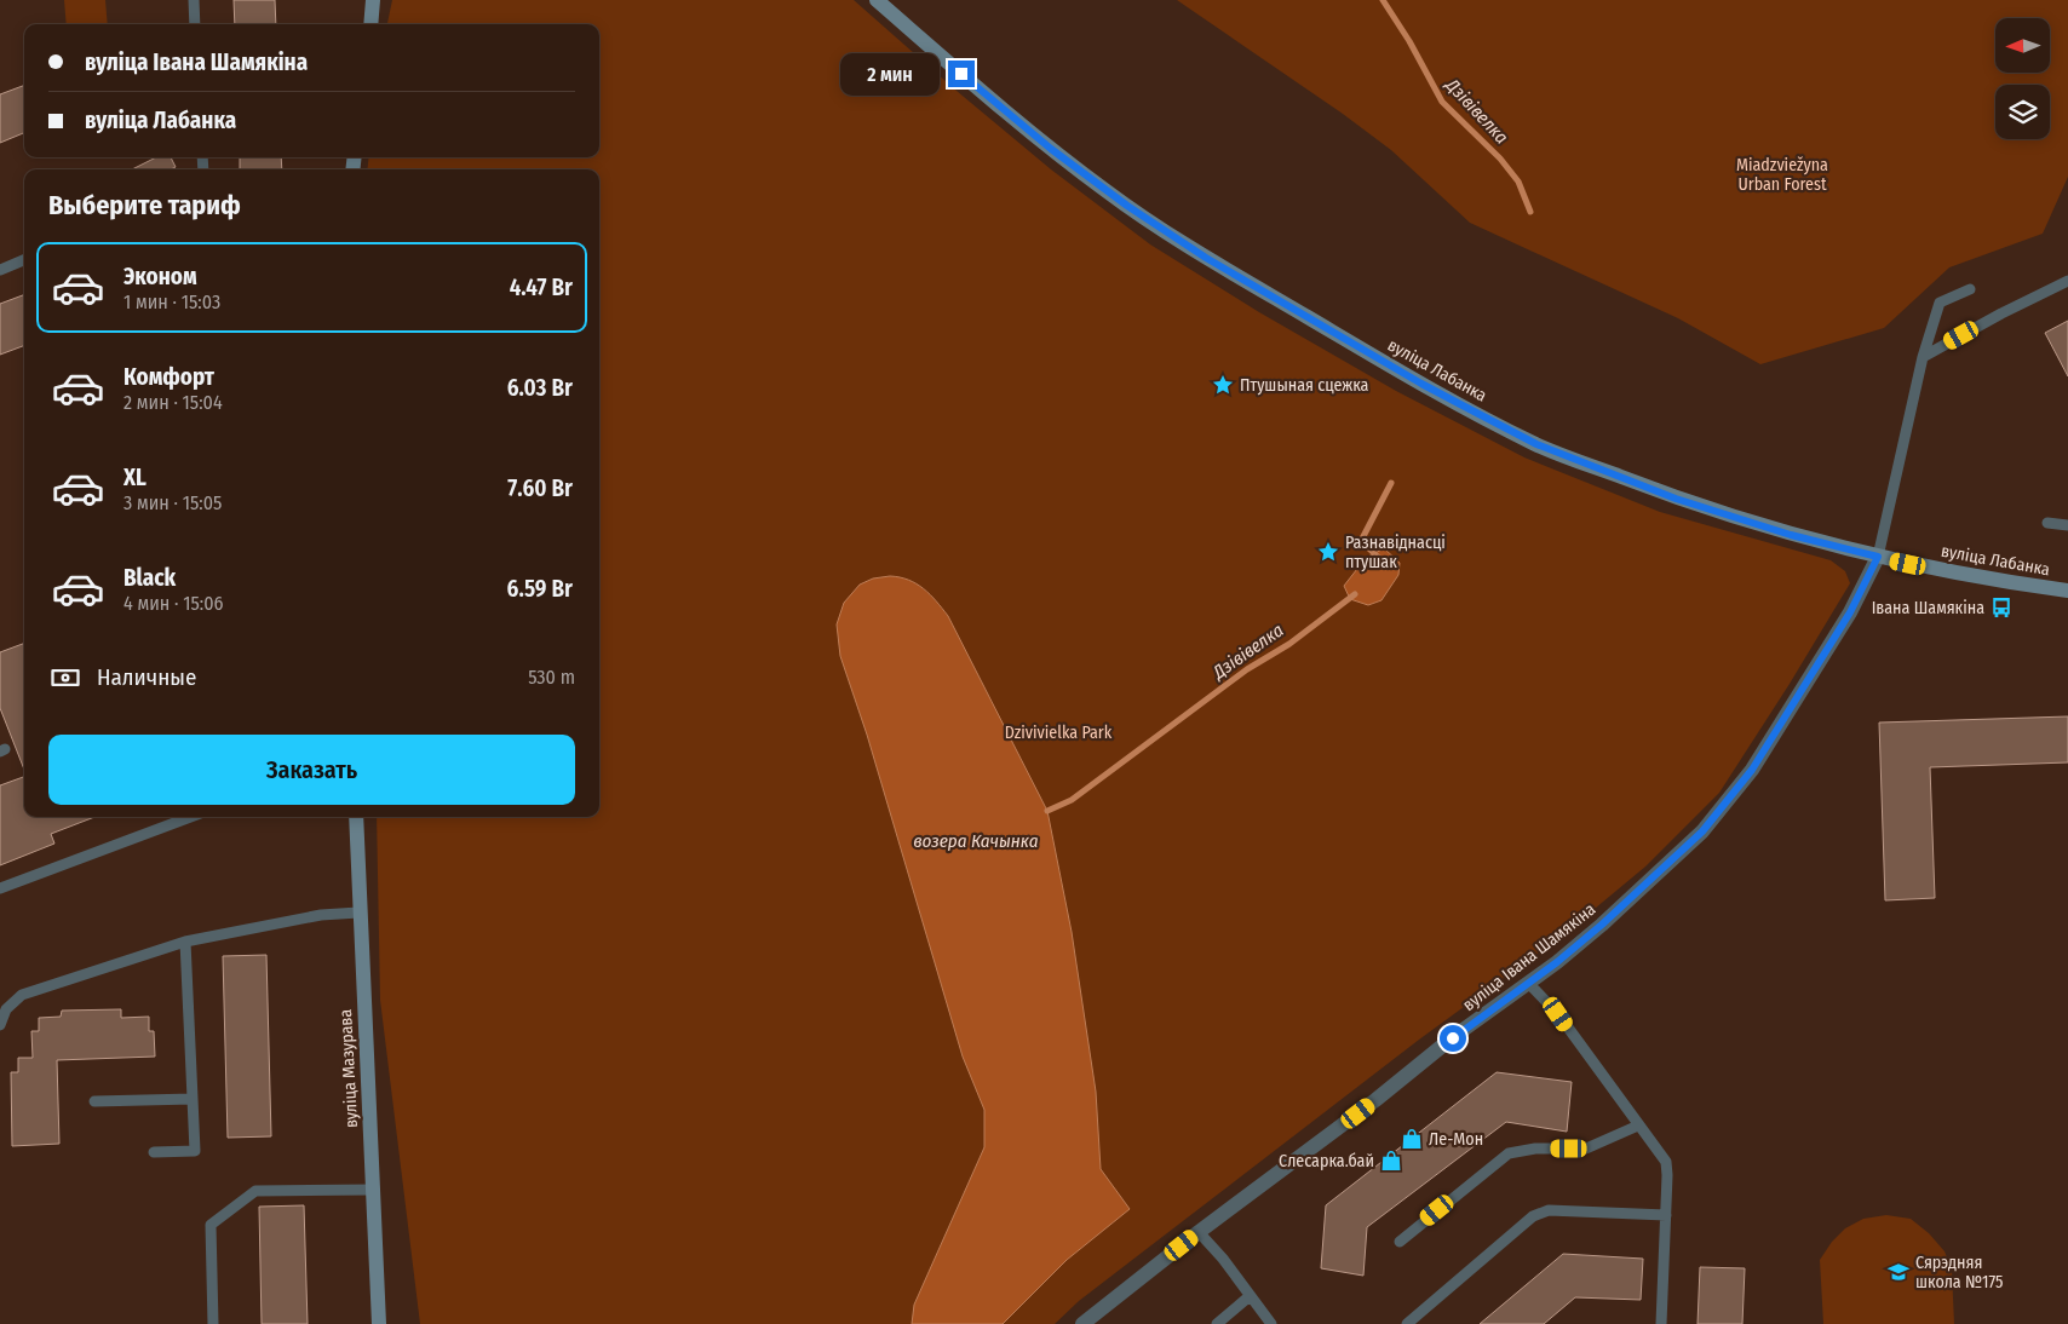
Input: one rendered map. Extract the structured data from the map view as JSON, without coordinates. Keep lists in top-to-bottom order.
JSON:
{
  "streets": {
    "main road": ["вуліца Лабанка", "вуліца Мазурава"],
    "street": ["вуліца Івана Шамякіна"]
  },
  "crossings": [
    ["вуліца Лабанка", "вуліца Івана Шамякіна"]
  ],
  "water": ["Дзівівелка", "возера Качынка"],
  "parks": ["Miadzviežyna Urban Forest", "Dzivivielka Park"],
  "places": {
    "place": ["Птушыная сцежка", "Разнавіднасці птушак"],
    "bus stop": ["Івана Шамякіна"],
    "shop": ["Ле-Мон", "Слесарка.бай"],
    "school or university": ["Сярэдняя школа №175"]
  },
  "north": "left",
  "page": {
    "banner": ["вуліца Івана Шамякіна", "вуліца Лабанка"],
    "bubble": "2 мин",
    "heading": "Выберите тариф",
    "list": [
      {
        "name": "Эконом",
        "note": "1 мин · 15:03",
        "value": "4.47 Br"
      },
      {
        "name": "Комфорт",
        "note": "2 мин · 15:04",
        "value": "6.03 Br"
      },
      {
        "name": "XL",
        "note": "3 мин · 15:05",
        "value": "7.60 Br"
      },
      {
        "name": "Black",
        "note": "4 мин · 15:06",
        "value": "6.59 Br"
      }
    ],
    "pay": ["Наличные", "530 m"],
    "buttons": "Заказать"
  }
}
